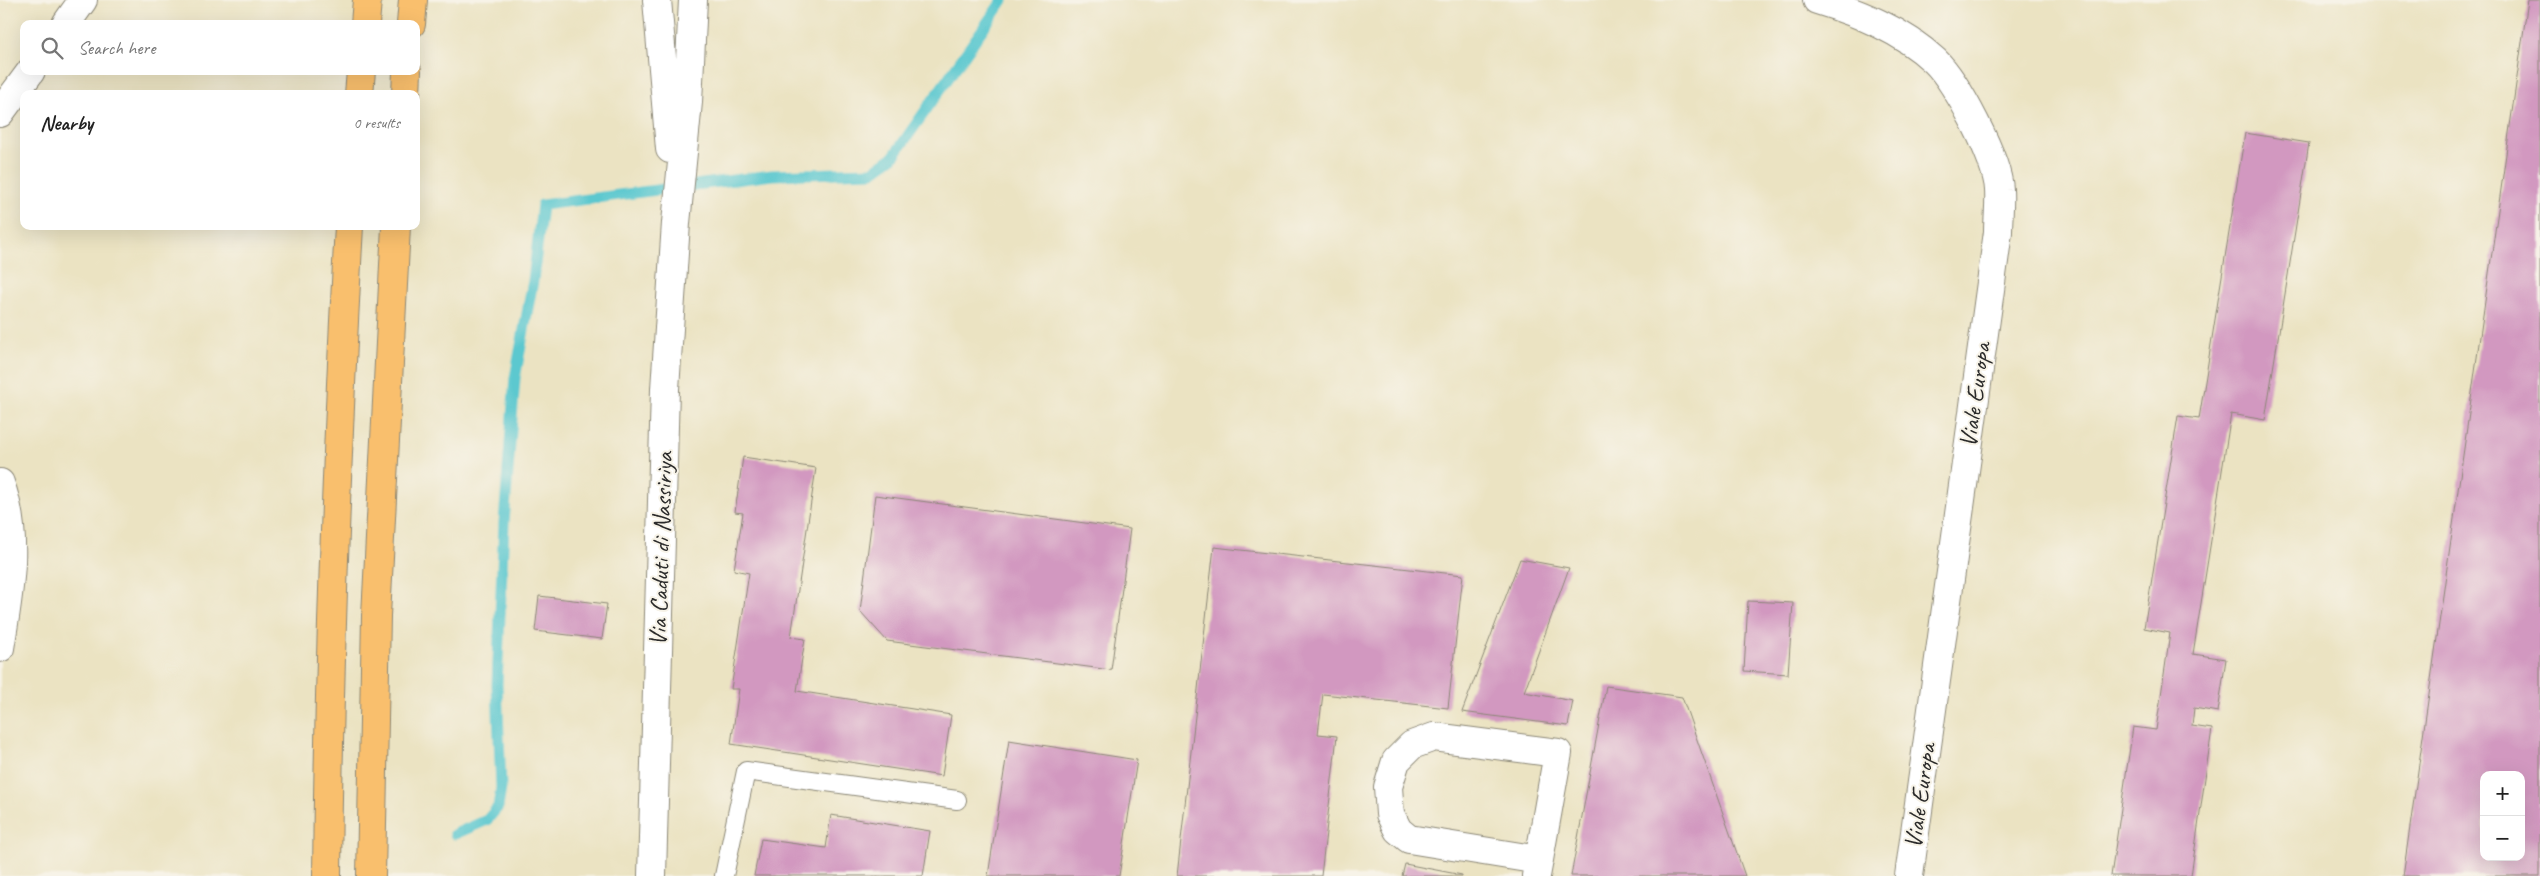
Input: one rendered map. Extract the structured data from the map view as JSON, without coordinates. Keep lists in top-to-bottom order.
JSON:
{
  "streets": {
    "street": ["Viale Europa", "Via Caduti di Nassiriya"]
  },
  "page": {
    "search": "Search here",
    "heading": ["Nearby", "0 results"],
    "map_buttons": ["+", "−"]
  }
}
